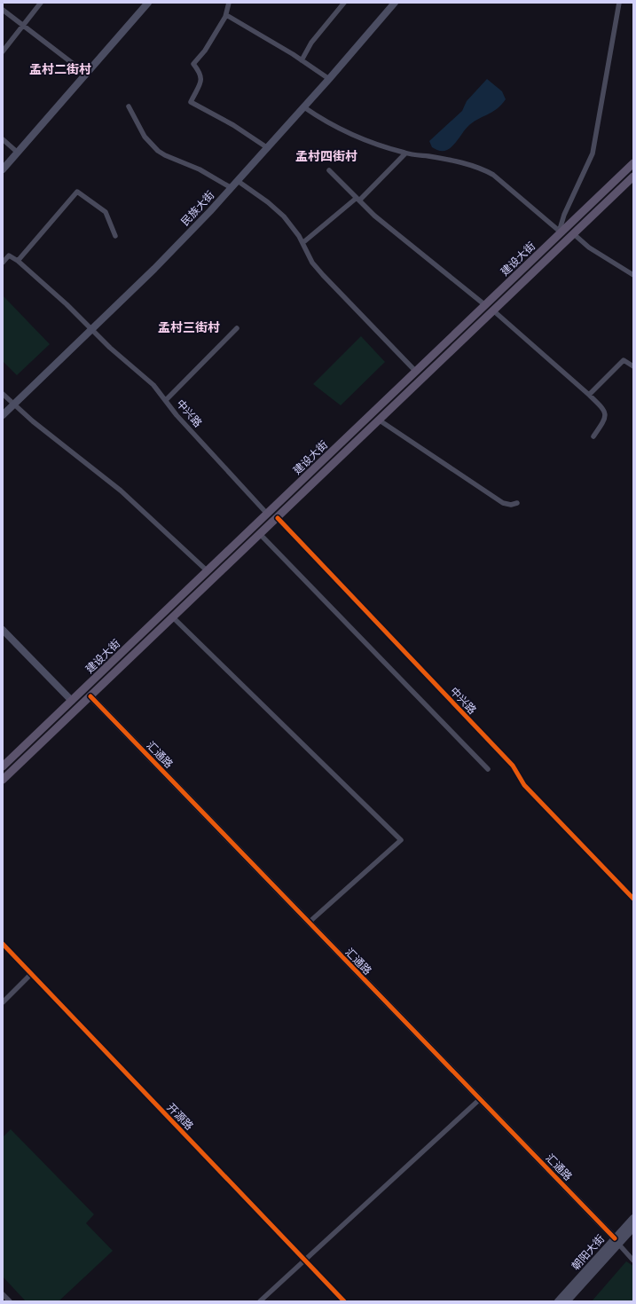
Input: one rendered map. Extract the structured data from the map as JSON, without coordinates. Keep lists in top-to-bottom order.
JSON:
{
  "streets": {
    "main road": ["建设大街"],
    "street": [
      "民族大街",
      "中兴路",
      "汇通路",
      "开源路",
      "朝阳大街"
    ]
  },
  "crossings": [
    ["民族大街", "中兴路"],
    ["建设大街", "中兴路"],
    ["建设大街", "汇通路"],
    ["汇通路", "朝阳大街"]
  ],
  "districts": ["孟村二街村", "孟村四街村", "孟村三街村"]
}
